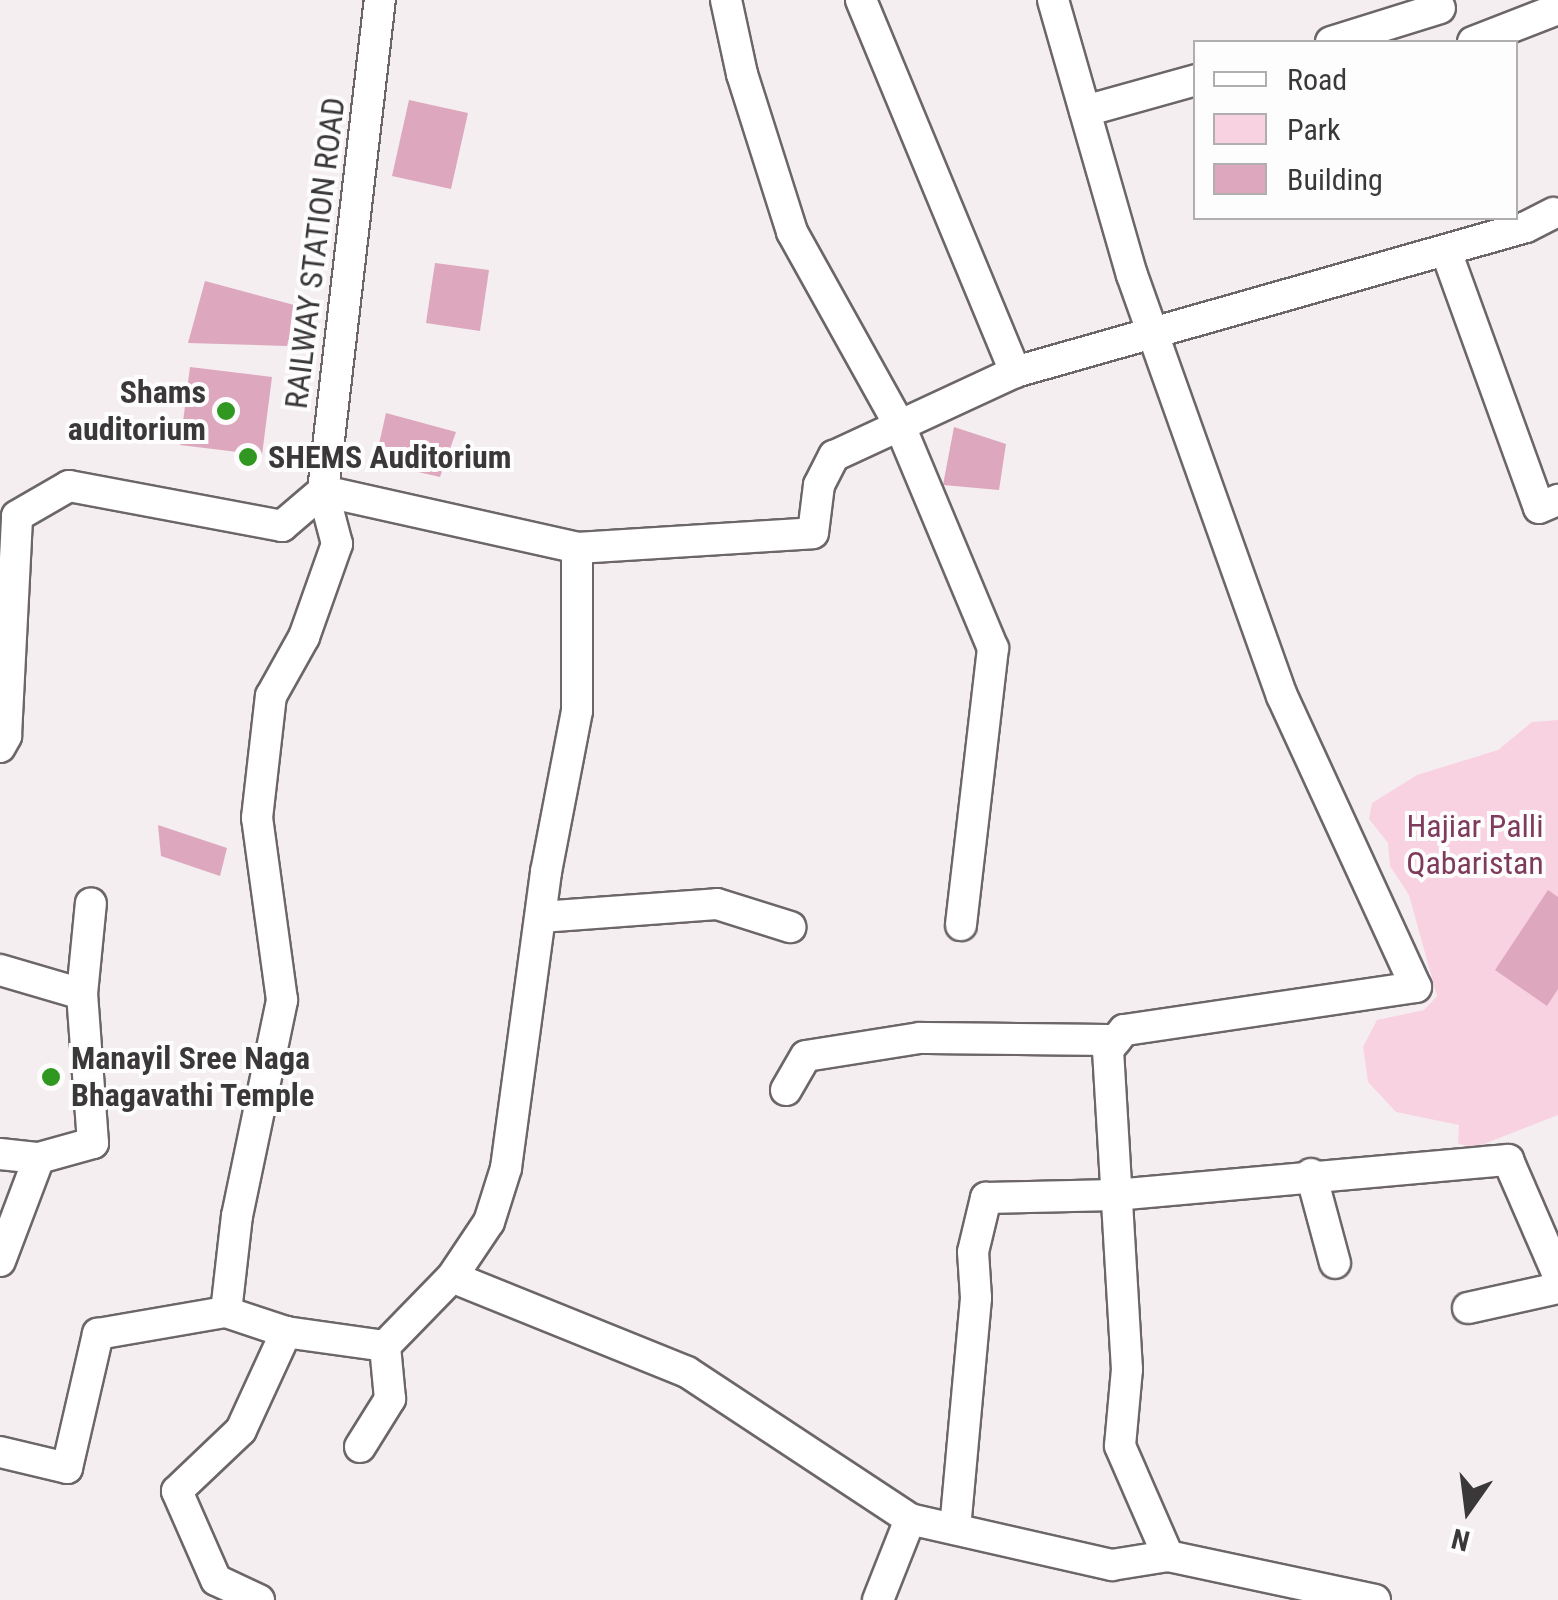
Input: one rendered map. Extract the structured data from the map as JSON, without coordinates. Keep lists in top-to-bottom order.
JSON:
{
  "streets": {
    "street": ["RAILWAY STATION ROAD"]
  },
  "parks": ["Hajiar Palli Qabaristan"],
  "places": ["Shams auditorium", "SHEMS Auditorium", "Manayil Sree Naga Bhagavathi Temple"],
  "legend": ["Road", "Park", "Building"],
  "north": "bottom"
}
